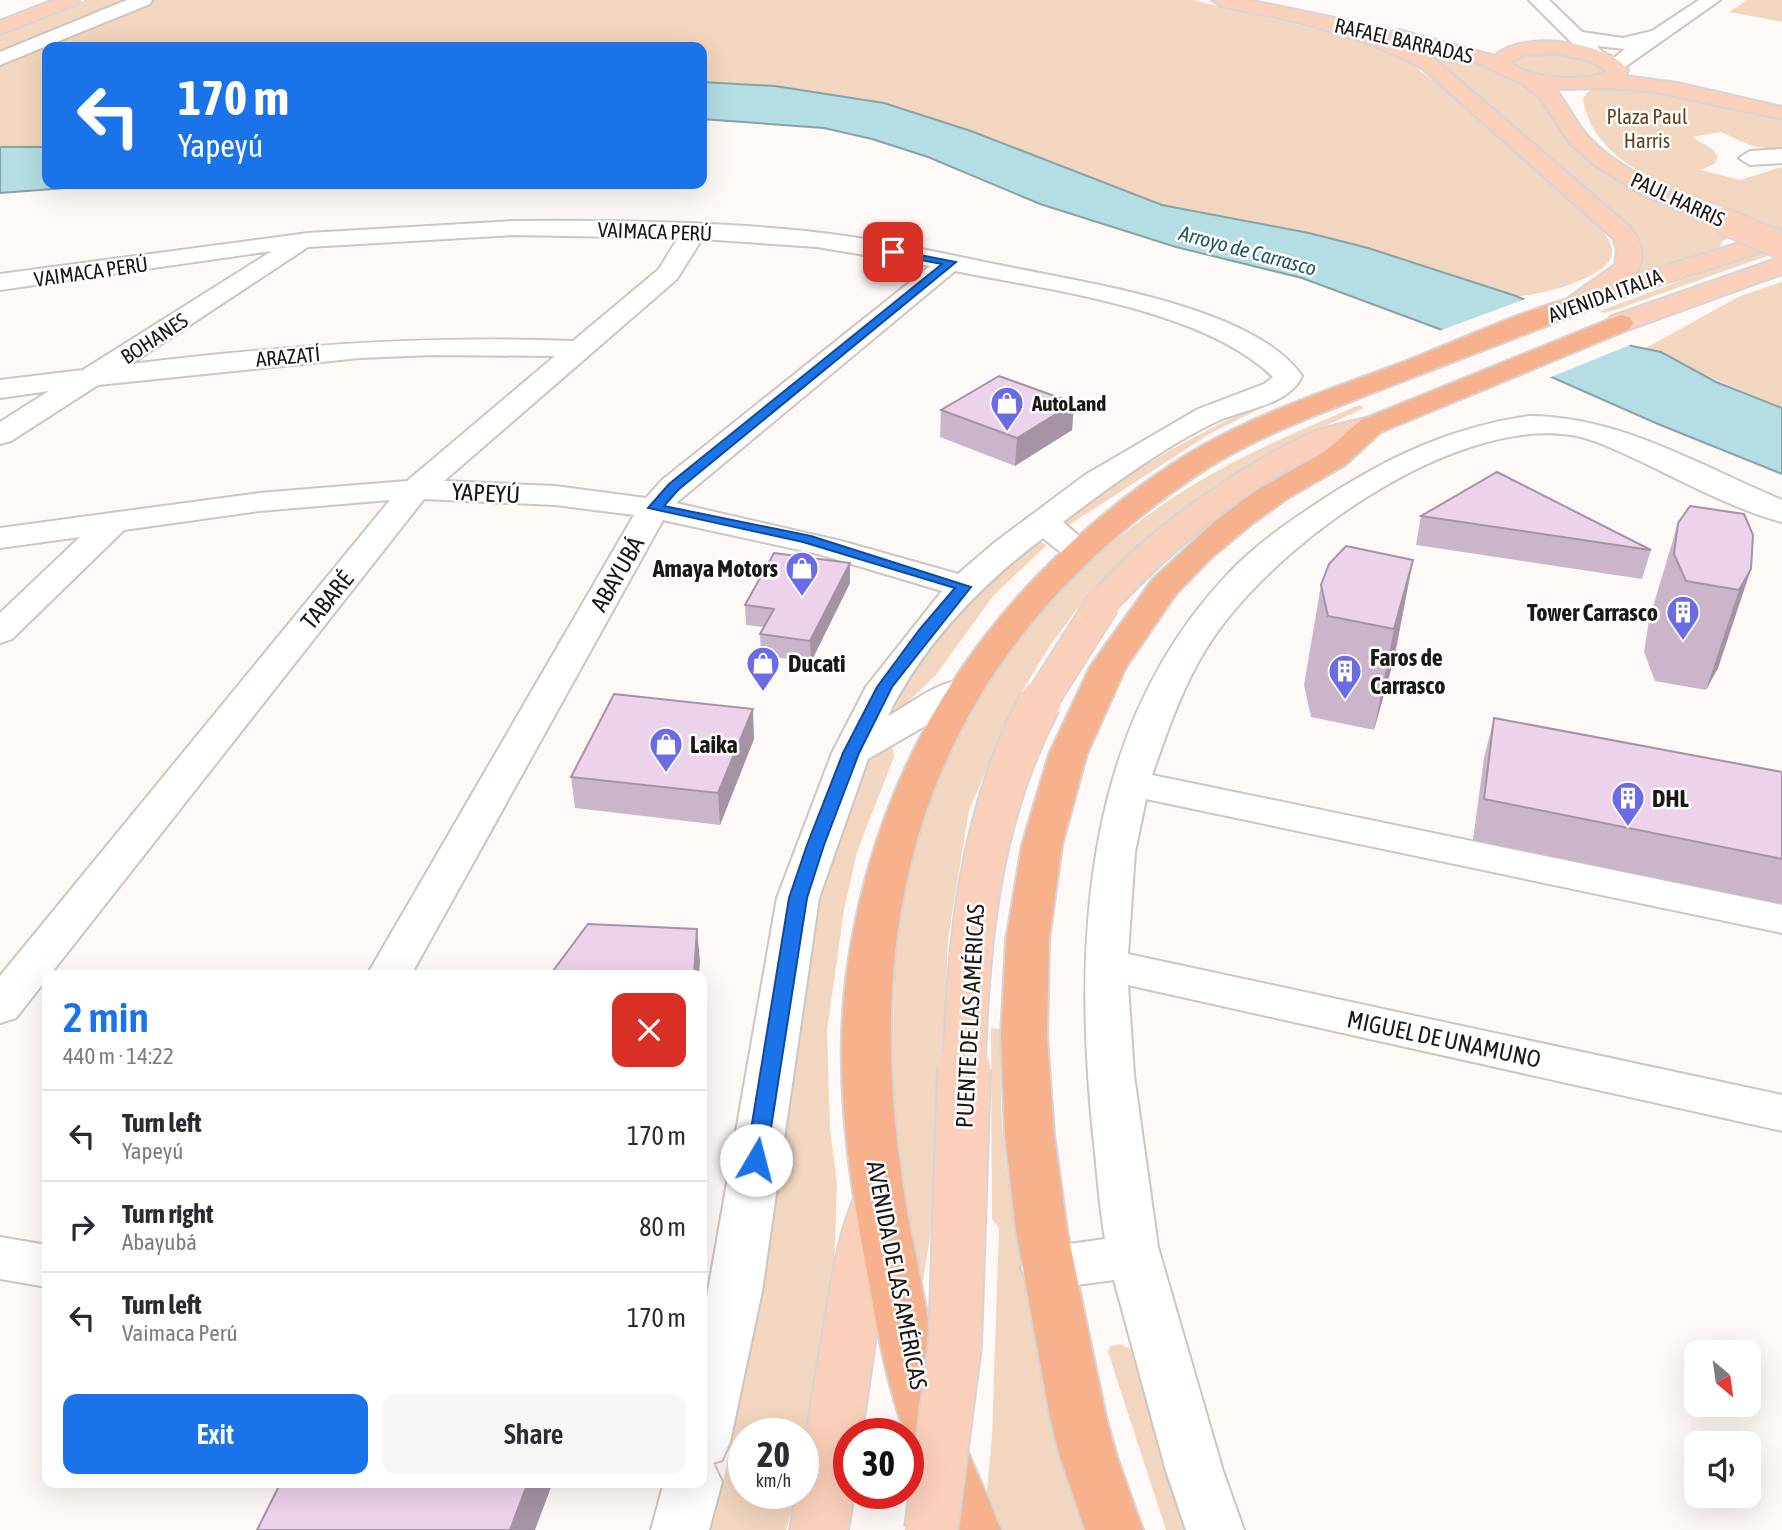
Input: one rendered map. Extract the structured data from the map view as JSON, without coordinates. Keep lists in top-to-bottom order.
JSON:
{
  "streets": {
    "highway": ["AVENIDA ITALIA", "AVENIDA DE LAS AMÉRICAS"],
    "main road": ["RAFAEL BARRADAS", "PAUL HARRIS", "PUENTE DE LAS AMÉRICAS"],
    "street": [
      "VAIMACA PERÚ",
      "BOHANES",
      "ARAZATÍ",
      "YAPEYÚ",
      "ABAYUBÁ",
      "TABARÉ",
      "MIGUEL DE UNAMUNO"
    ]
  },
  "crossings": [
    ["RAFAEL BARRADAS", "PAUL HARRIS"],
    ["PAUL HARRIS", "AVENIDA ITALIA"],
    ["VAIMACA PERÚ", "BOHANES"],
    ["VAIMACA PERÚ", "ABAYUBÁ"],
    ["VAIMACA PERÚ", "TABARÉ"],
    ["AVENIDA ITALIA", "PUENTE DE LAS AMÉRICAS"],
    ["AVENIDA ITALIA", "AVENIDA DE LAS AMÉRICAS"],
    ["BOHANES", "ARAZATÍ"],
    ["ARAZATÍ", "TABARÉ"],
    ["YAPEYÚ", "ABAYUBÁ"],
    ["YAPEYÚ", "TABARÉ"]
  ],
  "water": ["Arroyo de Carrasco"],
  "parks": ["Plaza Paul Harris"],
  "places": {
    "shop": [
      "AutoLand",
      "Amaya Motors",
      "Ducati",
      "Laika"
    ],
    "building": ["Tower Carrasco", "Faros de Carrasco", "DHL"]
  },
  "north": "bottom right",
  "page": {
    "turn": ["170 m", "Yapeyú"],
    "heading": ["2 min", "440 m · 14:22"],
    "list": [
      {
        "name": "Turn left",
        "note": "Yapeyú",
        "value": "170 m"
      },
      {
        "name": "Turn right",
        "note": "Abayubá",
        "value": "80 m"
      },
      {
        "name": "Turn left",
        "note": "Vaimaca Perú",
        "value": "170 m"
      }
    ],
    "buttons": ["Exit", "Share"],
    "speed": "20 km/h",
    "limit": "30"
  }
}
